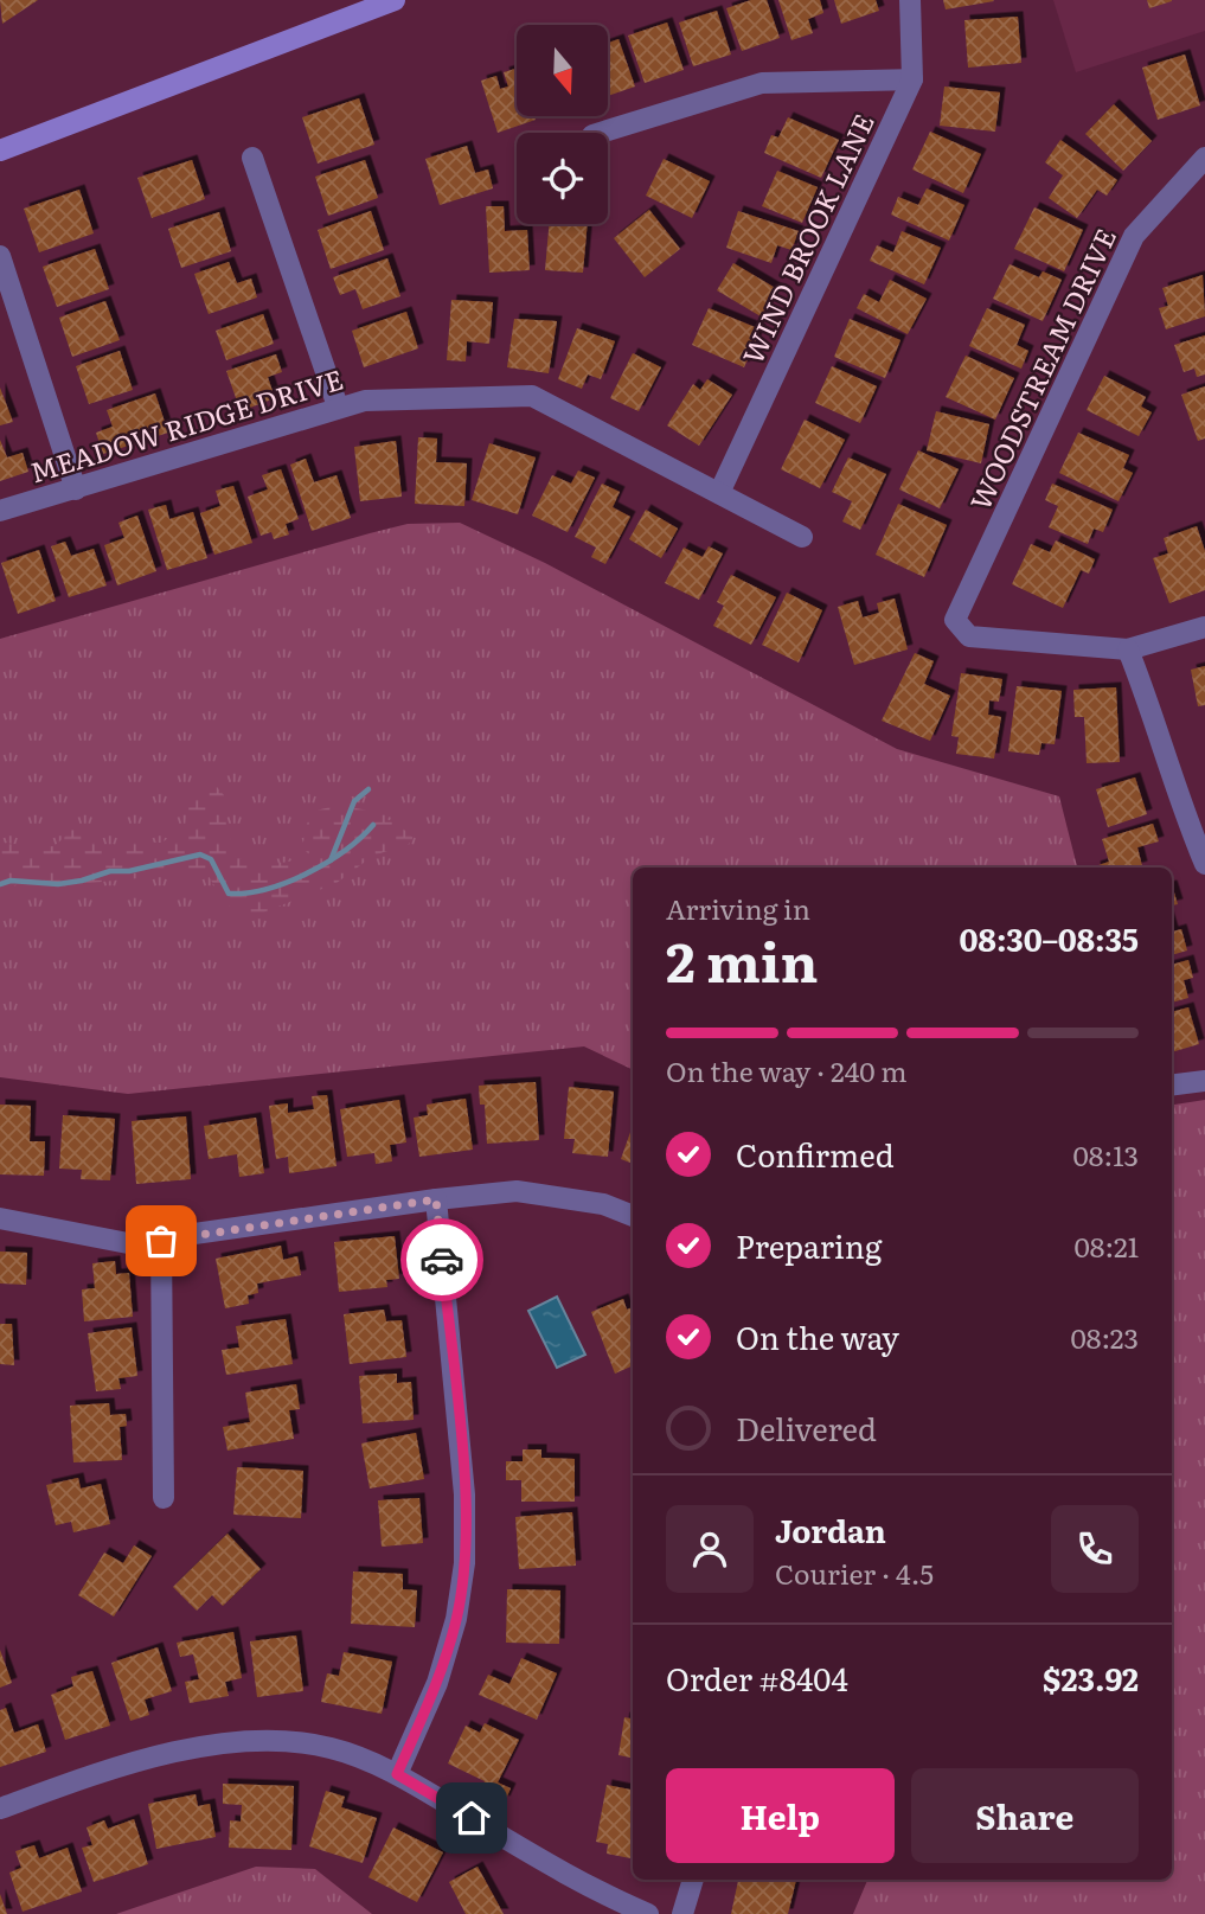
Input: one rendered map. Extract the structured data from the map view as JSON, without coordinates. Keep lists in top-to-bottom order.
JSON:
{
  "streets": {
    "street": ["WIND BROOK LANE", "WOODSTREAM DRIVE", "MEADOW RIDGE DRIVE"]
  },
  "crossings": [
    ["WIND BROOK LANE", "MEADOW RIDGE DRIVE"]
  ],
  "north": "bottom",
  "page": {
    "heading": ["2 min", "Arriving in", "08:30–08:35"],
    "panel": [
      "Jordan",
      "Courier · 4.5",
      "Order #8404",
      "$23.92"
    ],
    "bar": "On the way · 240 m",
    "list": [
      ["Confirmed", "08:13"],
      ["Preparing", "08:21"],
      ["On the way", "08:23"],
      "Delivered"
    ],
    "buttons": ["Help", "Share"]
  }
}
